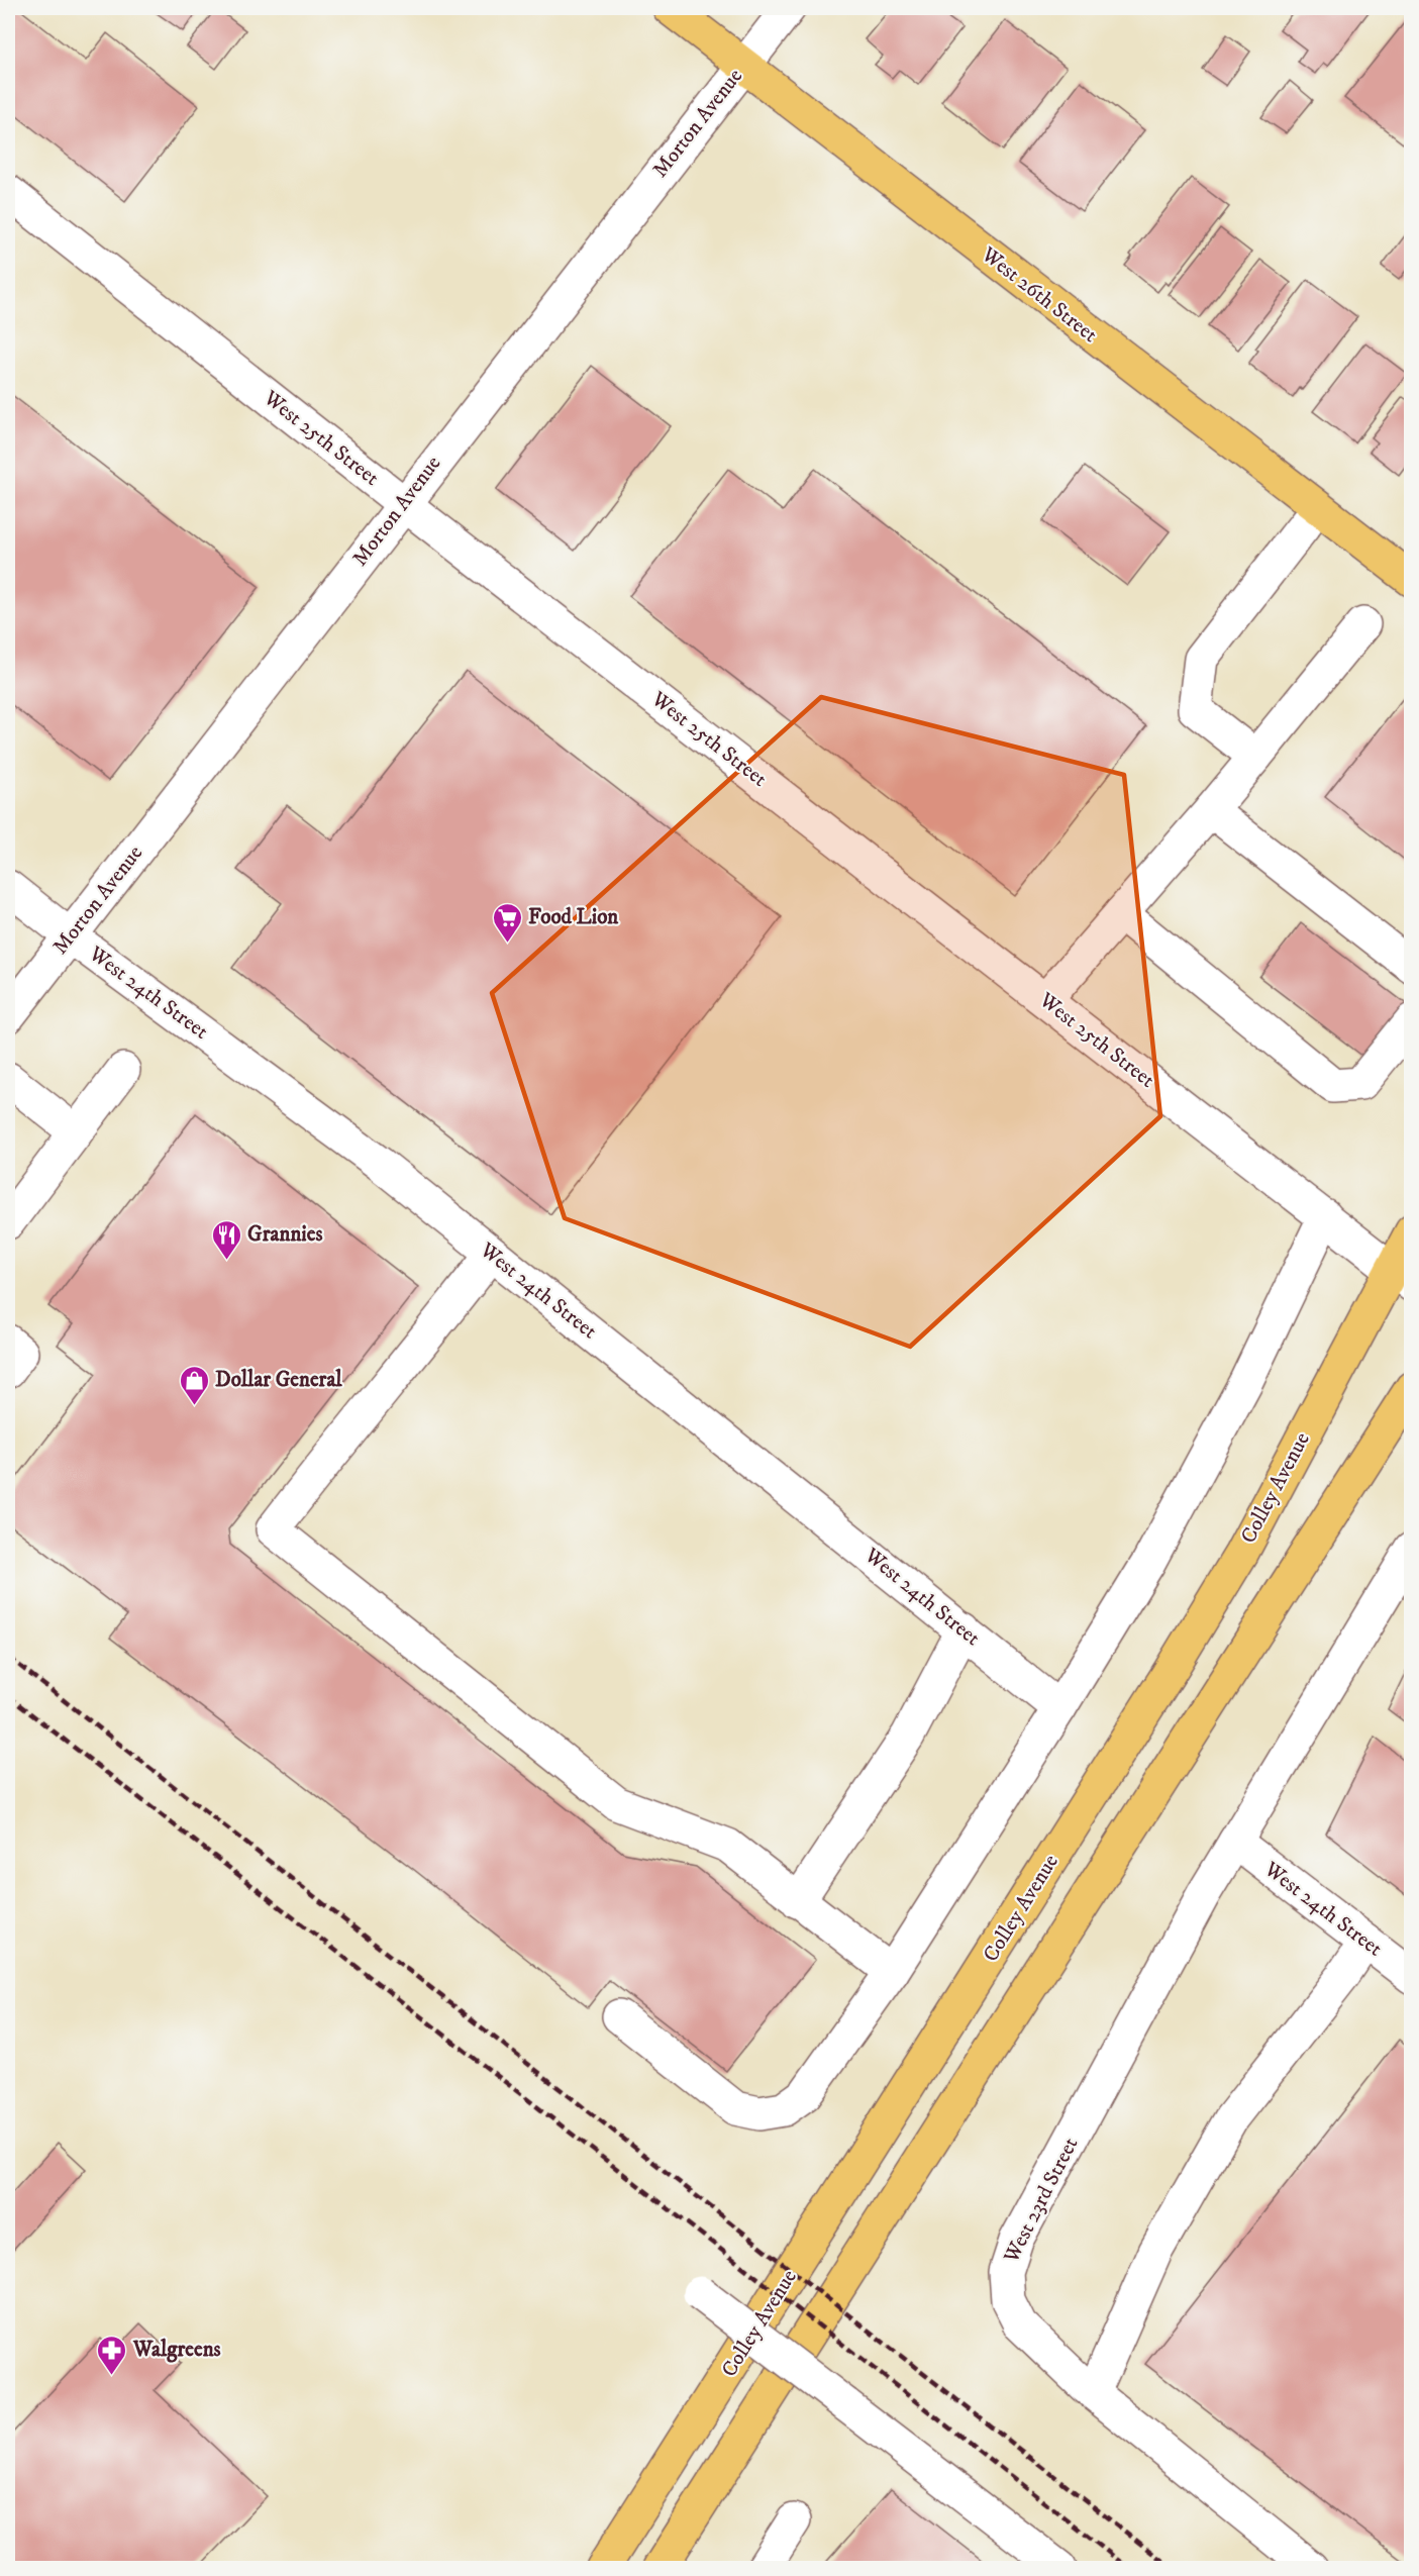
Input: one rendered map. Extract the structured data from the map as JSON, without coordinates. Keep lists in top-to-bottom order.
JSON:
{
  "streets": {
    "main road": ["West 26th Street", "Colley Avenue"],
    "street": [
      "Morton Avenue",
      "West 25th Street",
      "West 24th Street",
      "West 23rd Street"
    ]
  },
  "crossings": [
    ["Morton Avenue", "West 26th Street"],
    ["Morton Avenue", "West 25th Street"],
    ["Morton Avenue", "West 24th Street"],
    ["West 25th Street", "Colley Avenue"],
    ["West 24th Street", "West 23rd Street"]
  ],
  "places": {
    "supermarket": ["Food Lion"],
    "restaurant": ["Grannies"],
    "shop": ["Dollar General"],
    "pharmacy": ["Walgreens"]
  }
}
